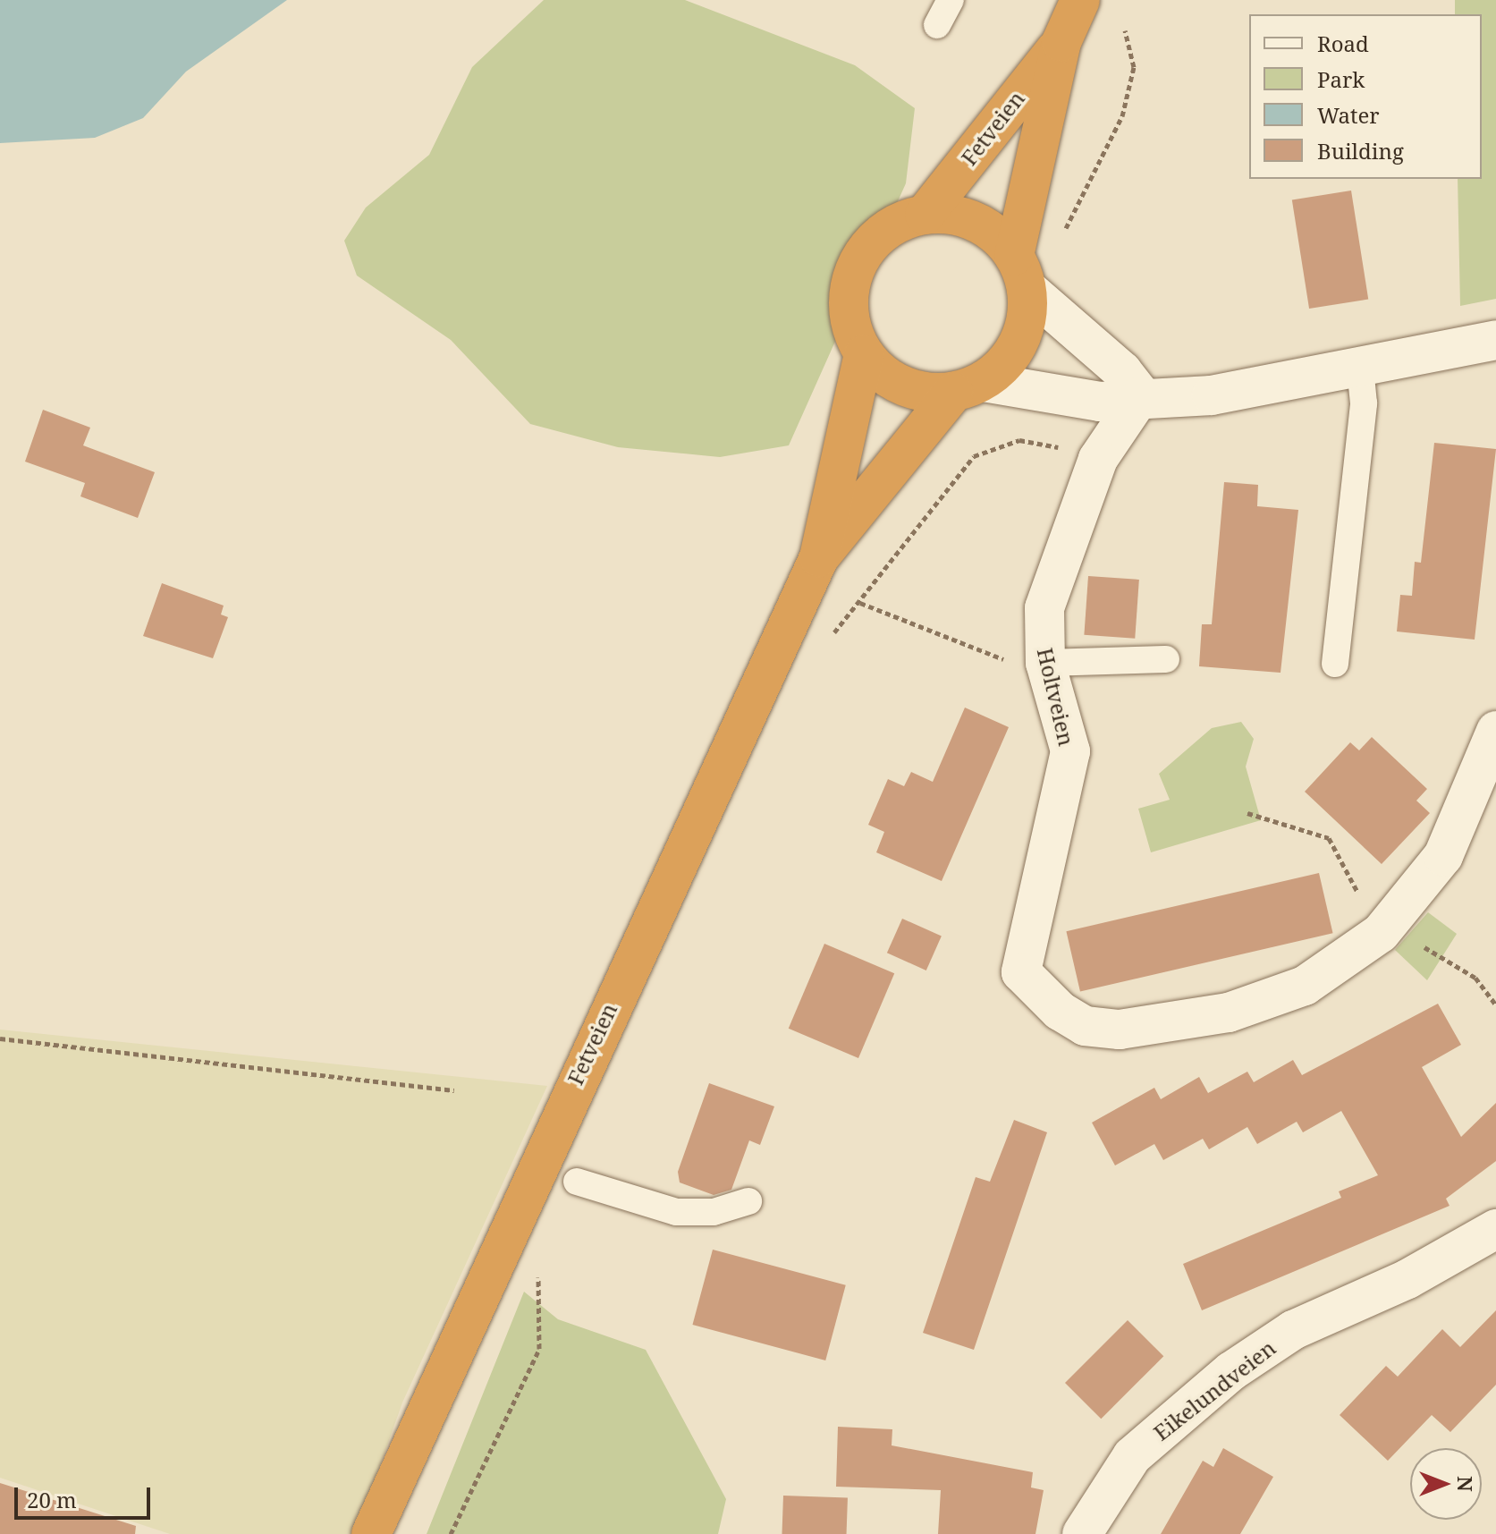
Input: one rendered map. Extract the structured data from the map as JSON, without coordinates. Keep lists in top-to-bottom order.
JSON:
{
  "streets": {
    "highway": ["Fetveien"],
    "street": ["Holtveien", "Eikelundveien"]
  },
  "legend": [
    "Road",
    "Park",
    "Water",
    "Building"
  ],
  "scale_bar": "20 m",
  "north": "right"
}
